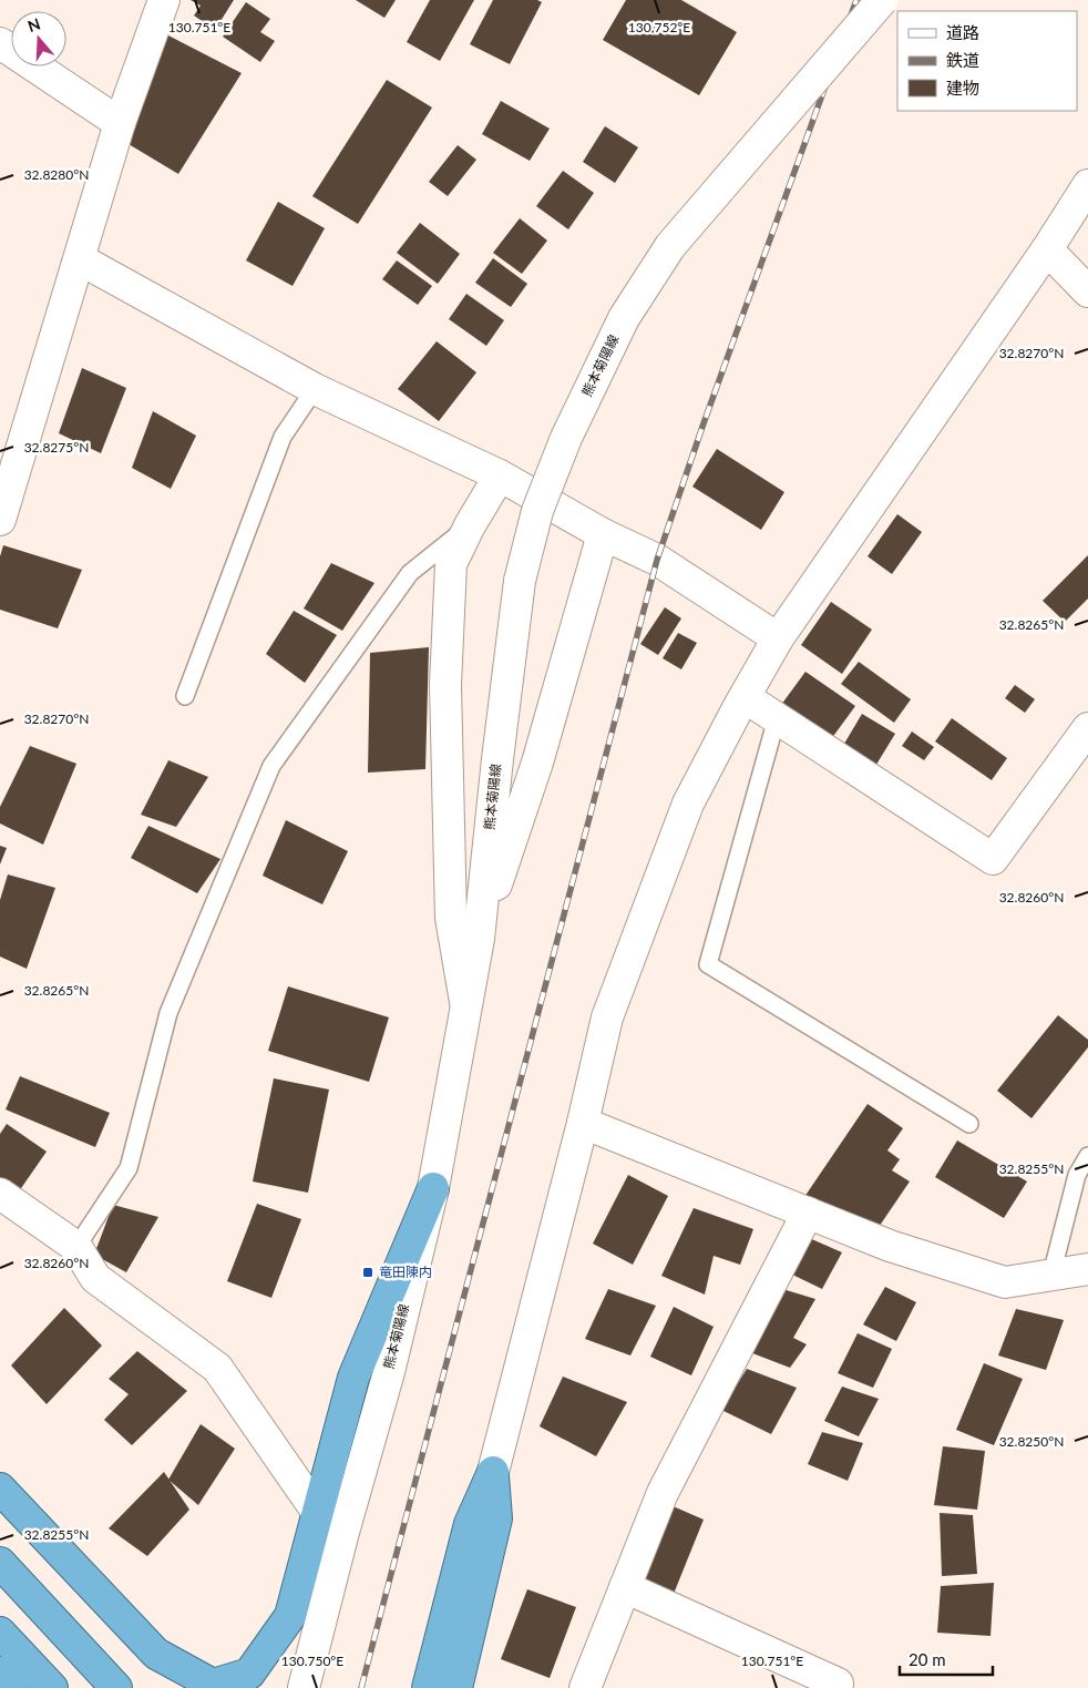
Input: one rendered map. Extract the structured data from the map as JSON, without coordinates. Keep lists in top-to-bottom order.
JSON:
{
  "streets": {
    "street": ["熊本菊陽線"]
  },
  "places": {
    "transit": ["竜田陳内"]
  },
  "legend": ["道路", "鉄道", "建物"],
  "scale_bar": "20 m",
  "north": "top",
  "coordinates": [
    "130.751°E",
    "130.752°E",
    "32.8280°N",
    "32.8270°N",
    "32.8275°N",
    "32.8265°N",
    "32.8260°N",
    "32.8255°N",
    "32.8250°N",
    "130.750°E"
  ]
}
